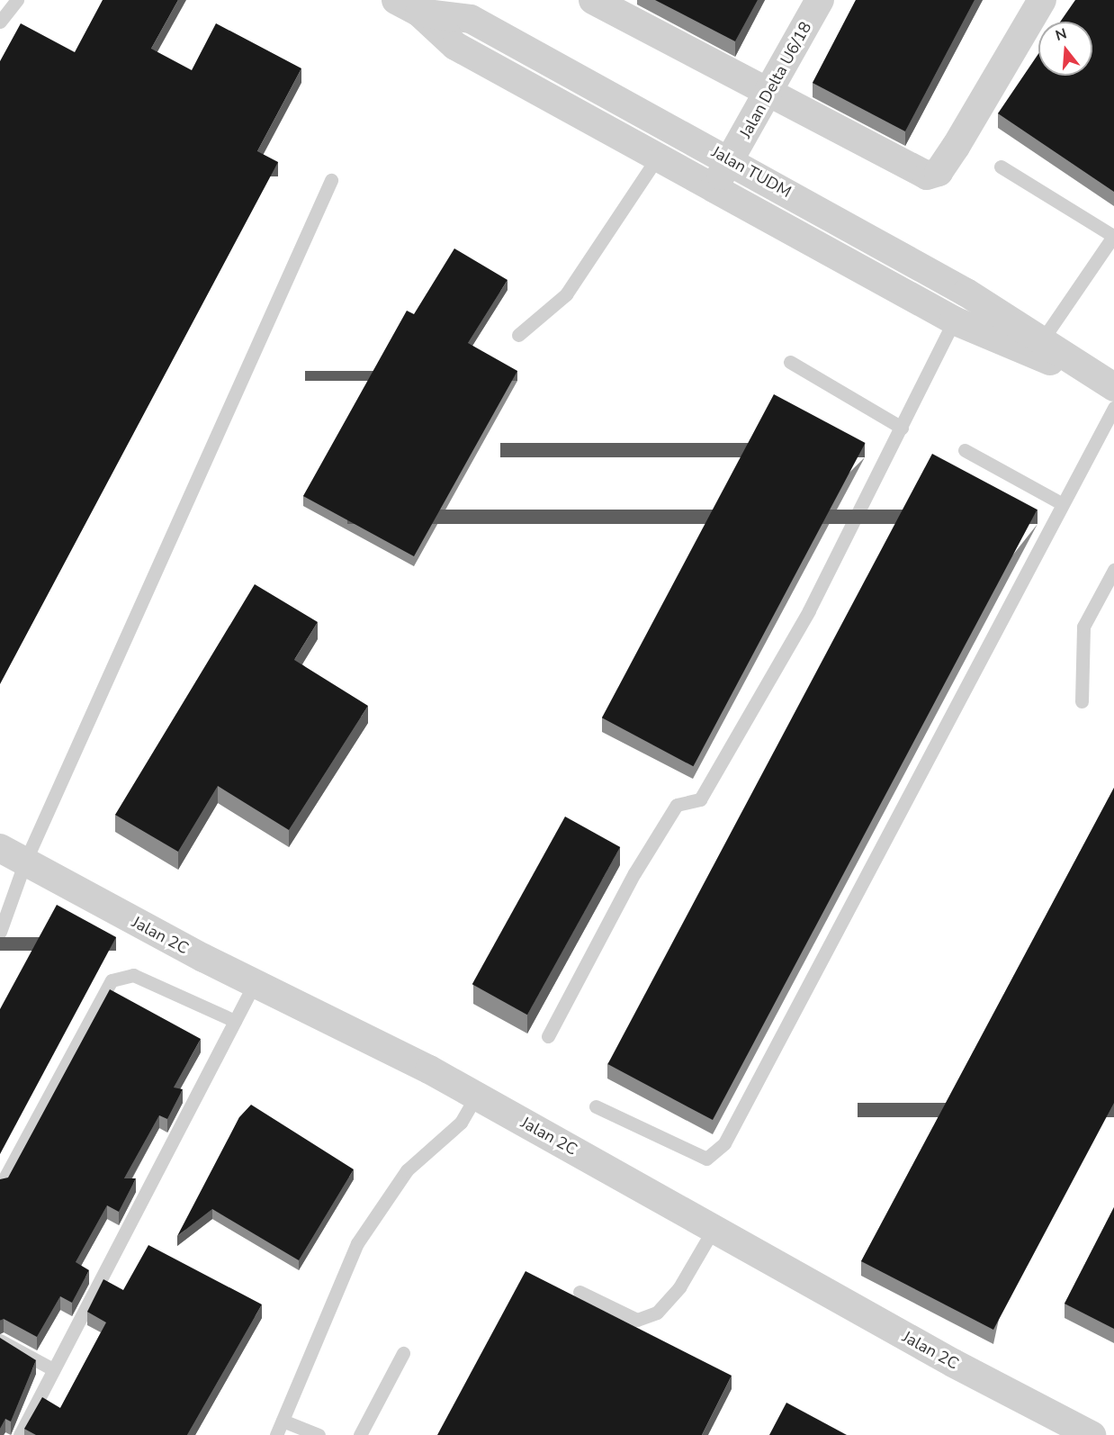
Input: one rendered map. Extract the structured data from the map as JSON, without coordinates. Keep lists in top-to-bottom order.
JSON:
{
  "streets": {
    "street": ["Jalan Delta U6/18", "Jalan TUDM", "Jalan 2C"]
  },
  "crossings": [
    ["Jalan Delta U6/18", "Jalan TUDM"]
  ],
  "north": "top"
}
